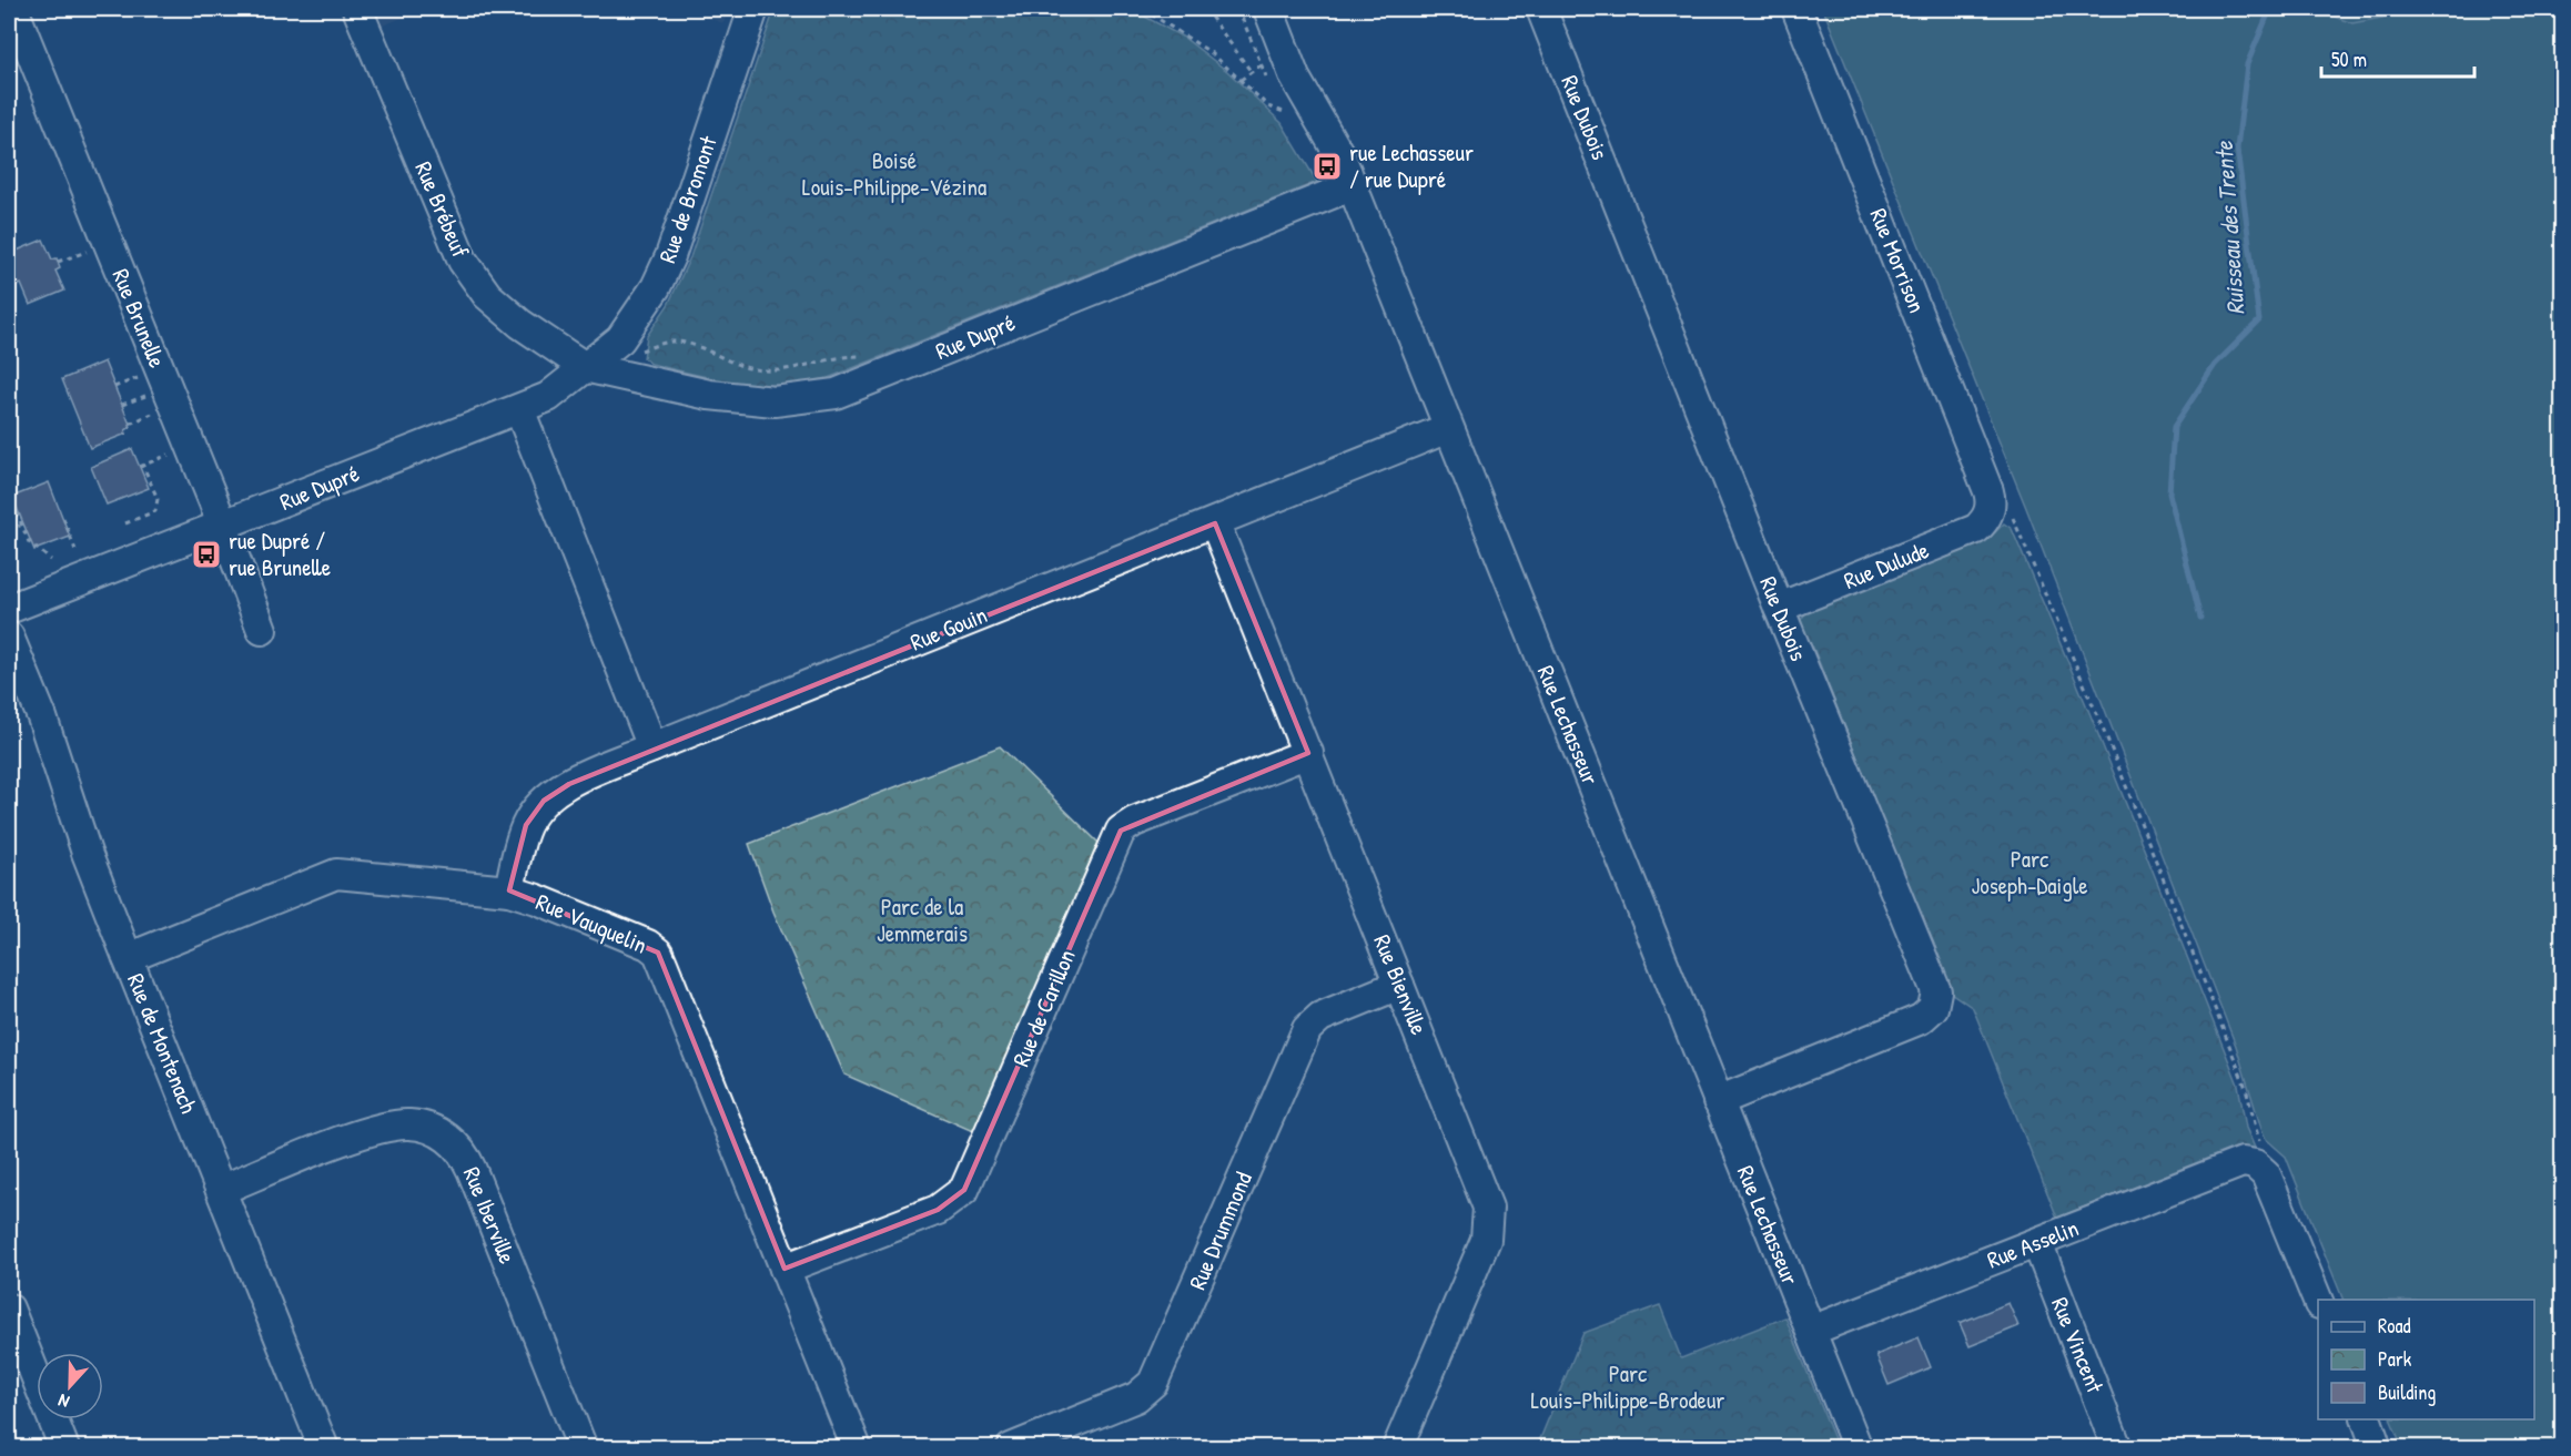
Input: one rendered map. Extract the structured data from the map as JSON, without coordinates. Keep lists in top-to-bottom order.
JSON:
{
  "streets": {
    "street": [
      "Rue Dubois",
      "Rue de Bromont",
      "Rue Brébeuf",
      "Rue Morrison",
      "Rue Brunelle",
      "Rue Dupré",
      "Rue Dulude",
      "Rue Gouin",
      "Rue Lechasseur",
      "Rue Vauquelin",
      "Rue Bienville",
      "Rue de Carillon",
      "Rue de Montenach",
      "Rue Iberville",
      "Rue Drummond",
      "Rue Asselin",
      "Rue Vincent"
    ]
  },
  "crossings": [
    ["Rue Dubois", "Rue Dulude"],
    ["Rue Dubois", "Rue Lechasseur"],
    ["Rue de Bromont", "Rue Brébeuf"],
    ["Rue de Bromont", "Rue Dupré"],
    ["Rue Brébeuf", "Rue Dupré"],
    ["Rue Morrison", "Rue Dulude"],
    ["Rue Brunelle", "Rue Dupré"],
    ["Rue Dupré", "Rue Lechasseur"],
    ["Rue Gouin", "Rue Lechasseur"],
    ["Rue Gouin", "Rue Vauquelin"],
    ["Rue Gouin", "Rue Bienville"],
    ["Rue Lechasseur", "Rue Asselin"],
    ["Rue Vauquelin", "Rue de Carillon"],
    ["Rue Vauquelin", "Rue de Montenach"],
    ["Rue Bienville", "Rue de Carillon"],
    ["Rue Bienville", "Rue Drummond"],
    ["Rue de Montenach", "Rue Iberville"],
    ["Rue Asselin", "Rue Vincent"]
  ],
  "water": ["Ruisseau des Trente"],
  "parks": [
    "Boisé Louis-Philippe-Vézina",
    "Parc Joseph-Daigle",
    "Parc de la Jemmerais",
    "Parc Louis-Philippe-Brodeur"
  ],
  "places": {
    "bus stop": ["rue Lechasseur / rue Dupré", "rue Dupré / rue Brunelle"]
  },
  "legend": ["Road", "Park", "Building"],
  "scale_bar": "50 m",
  "north": "bottom"
}
